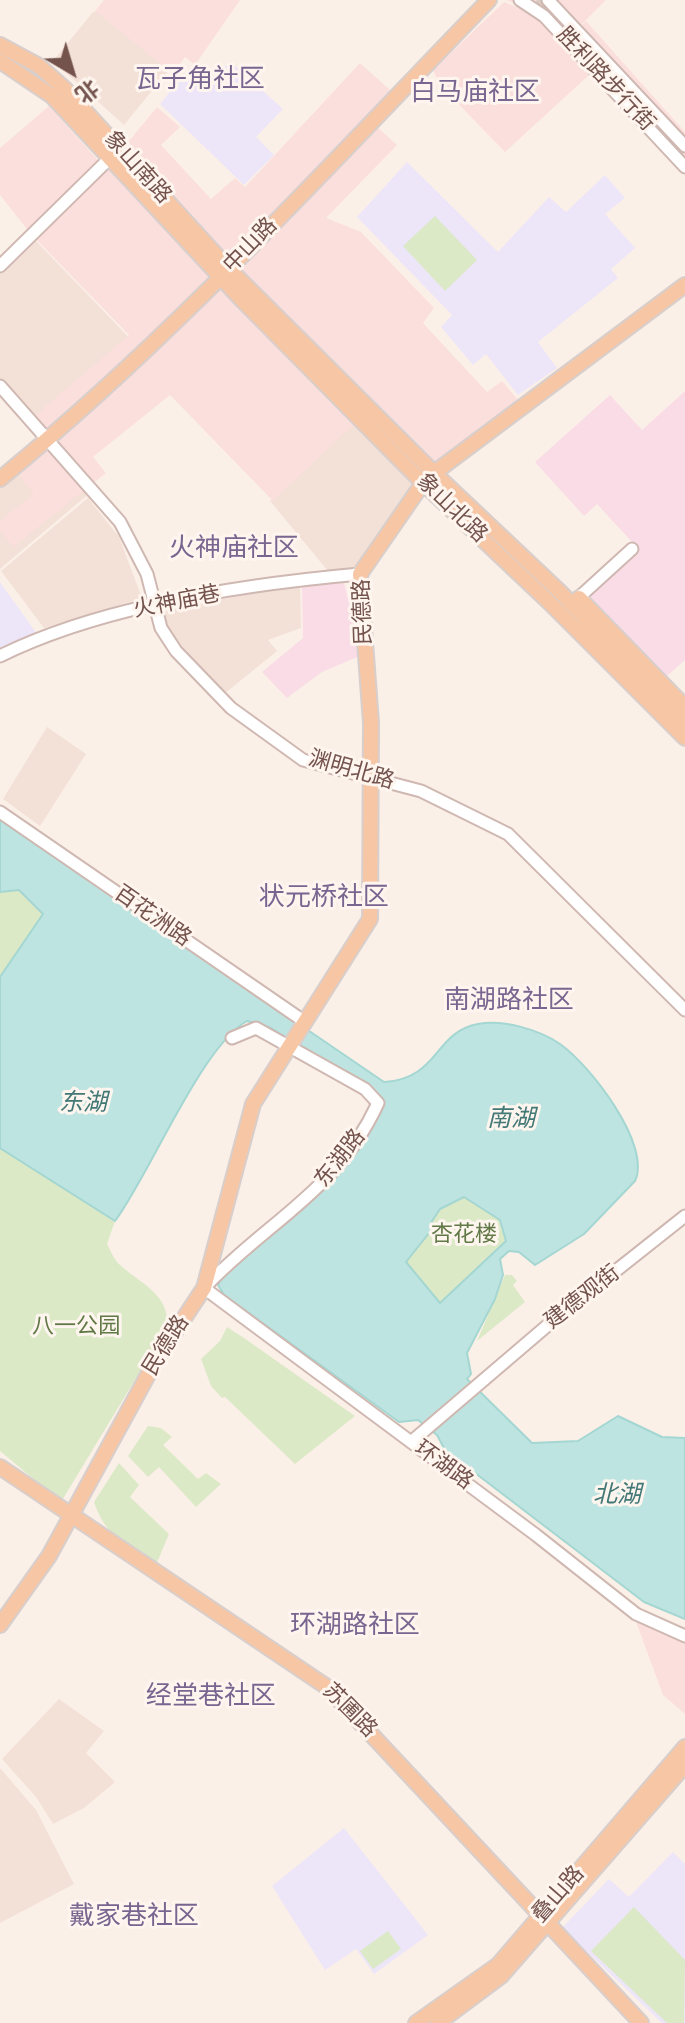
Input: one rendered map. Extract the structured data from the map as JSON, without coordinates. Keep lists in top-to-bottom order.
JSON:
{
  "streets": {
    "main road": [
      "象山南路",
      "中山路",
      "象山北路",
      "民德路",
      "苏圃路",
      "叠山路"
    ],
    "street": [
      "胜利路步行街",
      "火神庙巷",
      "渊明北路",
      "百花洲路",
      "东湖路",
      "建德观街",
      "环湖路"
    ]
  },
  "crossings": [
    ["象山南路", "中山路"],
    ["象山南路", "象山北路"],
    ["中山路", "象山北路"],
    ["中山路", "渊明北路"],
    ["象山北路", "民德路"],
    ["火神庙巷", "民德路"],
    ["火神庙巷", "渊明北路"],
    ["民德路", "渊明北路"],
    ["民德路", "百花洲路"],
    ["民德路", "东湖路"],
    ["民德路", "环湖路"],
    ["民德路", "苏圃路"],
    ["东湖路", "环湖路"],
    ["建德观街", "环湖路"],
    ["苏圃路", "叠山路"]
  ],
  "districts": [
    "瓦子角社区",
    "白马庙社区",
    "火神庙社区",
    "状元桥社区",
    "南湖路社区",
    "环湖路社区",
    "经堂巷社区",
    "戴家巷社区"
  ],
  "water": ["东湖", "南湖", "北湖"],
  "parks": ["杏花楼", "八一公园"],
  "north": "bottom right"
}
